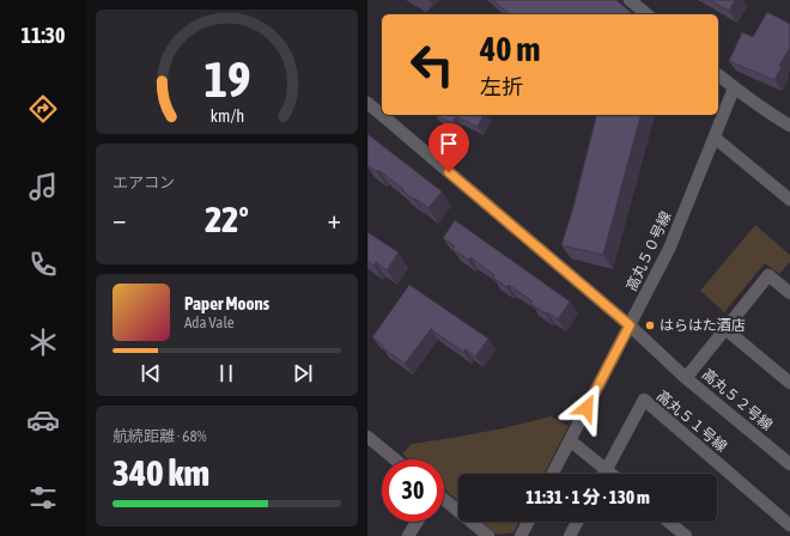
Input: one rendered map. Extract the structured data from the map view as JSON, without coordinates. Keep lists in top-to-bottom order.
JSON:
{
  "streets": {
    "street": ["高丸５０号線", "高丸５２号線", "高丸５１号線"]
  },
  "crossings": [
    ["高丸５０号線", "高丸５２号線"]
  ],
  "places": ["はらはた酒店"],
  "page": {
    "tabs": "11:30",
    "turn": ["40 m", "左折"],
    "tile": [
      "エアコン",
      ["航続距離 · 68%", "340 km"]
    ],
    "heat": ["−", "22°", "+"],
    "song": ["Paper Moons", "Ada Vale"],
    "limit": "30",
    "trip": "11:31 · 1 分 · 130 m",
    "gauge": ["19", "km/h"]
  }
}
